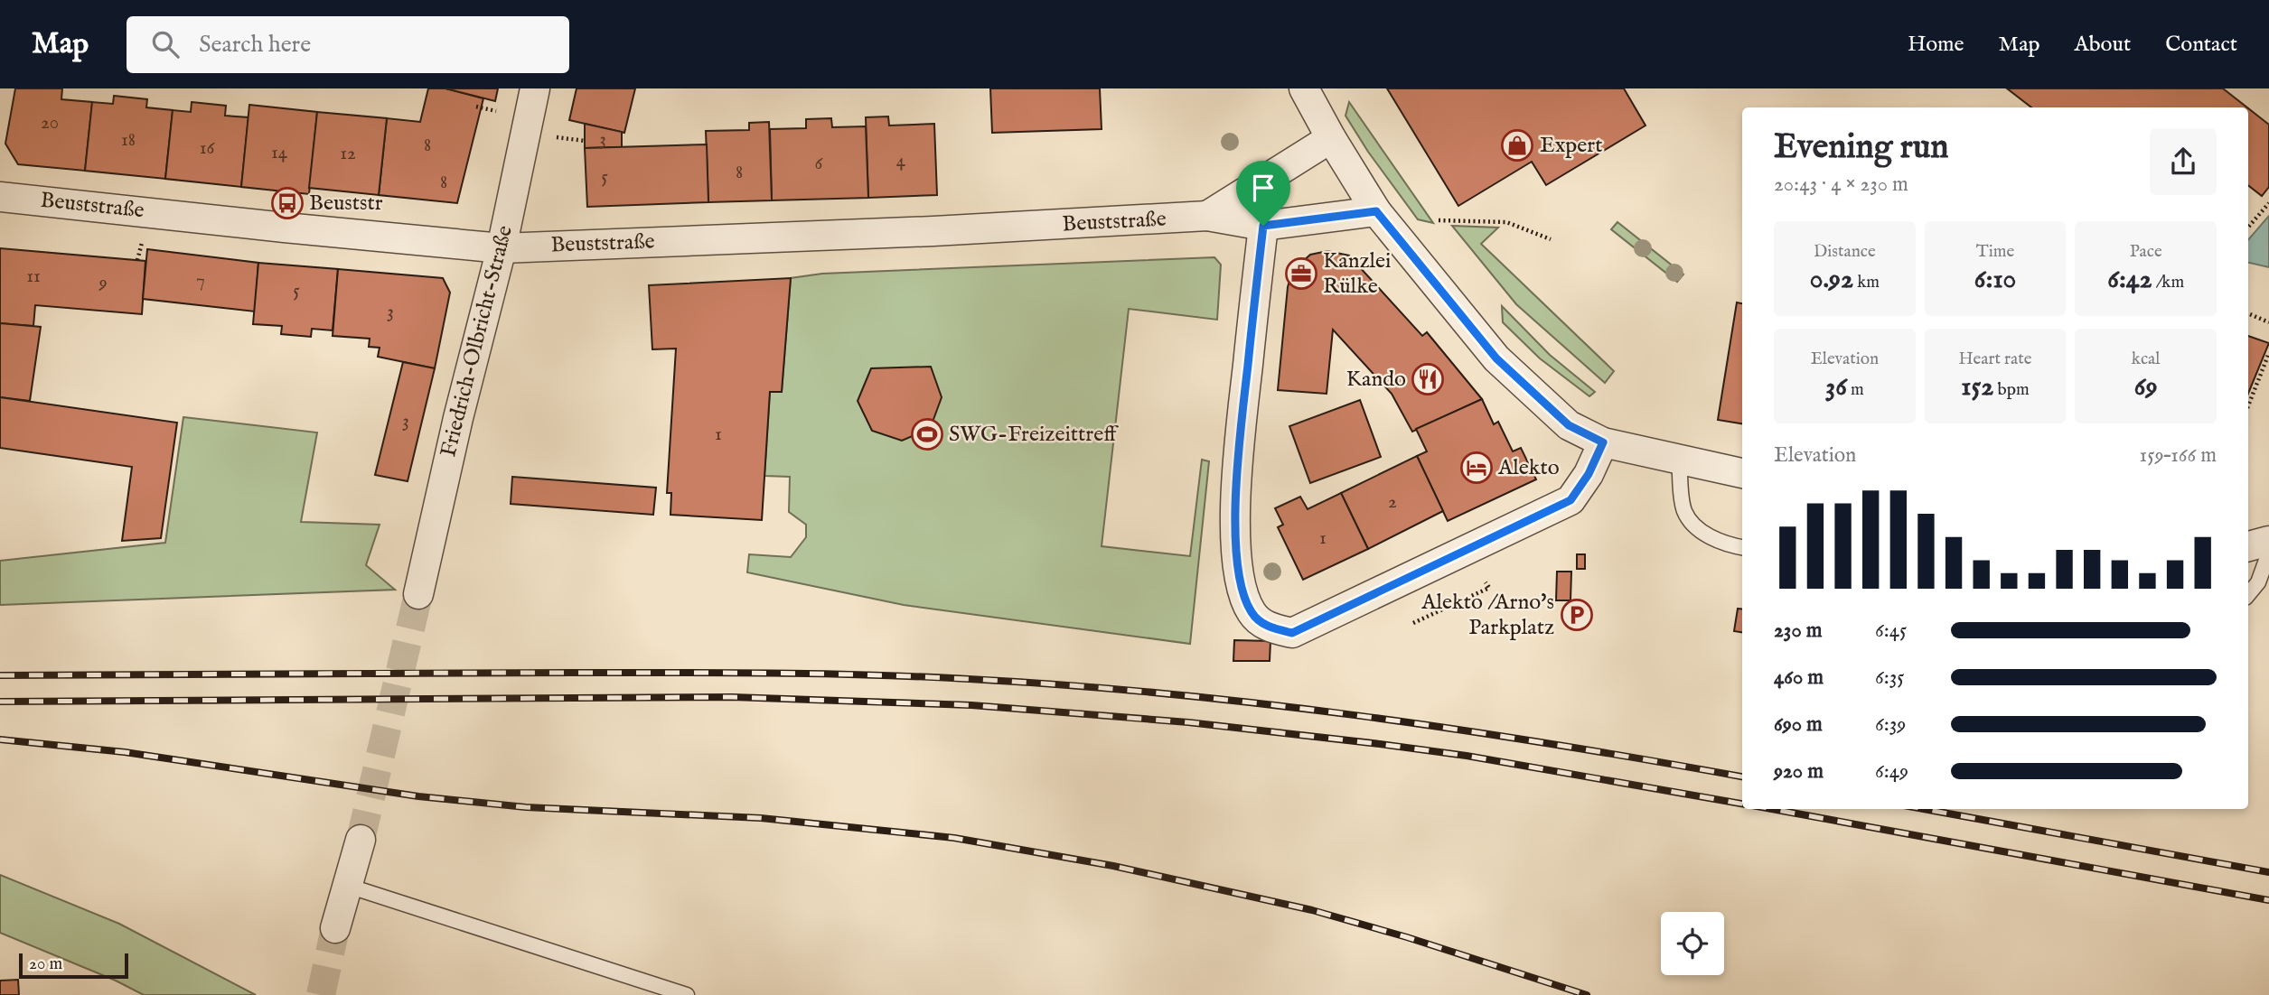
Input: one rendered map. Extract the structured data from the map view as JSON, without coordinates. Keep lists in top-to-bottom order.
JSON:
{
  "streets": {
    "street": ["Beuststraße", "Friedrich-Olbricht-Straße"]
  },
  "crossings": [
    ["Beuststraße", "Friedrich-Olbricht-Straße"]
  ],
  "places": {
    "shop": ["Expert"],
    "bus stop": ["Beuststr"],
    "office": ["Kanzlei Rülke"],
    "restaurant": ["Kando"],
    "sports": ["SWG-Freizeittreff"],
    "hotel": ["Alekto"],
    "parking": ["Alekto /Arno's Parkplatz"]
  },
  "house_numbers": [
    "20",
    "3",
    "18",
    "8",
    "16",
    "14",
    "12",
    "4",
    "6",
    "8",
    "5",
    "8",
    "11",
    "7",
    "9",
    "5",
    "3",
    "3",
    "1",
    "2",
    "1"
  ],
  "scale_bar": "20 m",
  "page": {
    "header": "Map",
    "search": "Search here",
    "nav": [
      "Home",
      "Map",
      "About",
      "Contact"
    ],
    "heading": ["Evening run", "20:43 · 4 × 230 m"],
    "stats": [
      ["Distance", "0.92 km"],
      ["Time", "6:10"],
      ["Pace", "6:42 /km"],
      ["Elevation", "36 m"],
      ["Heart rate", "152 bpm"],
      ["kcal", "69"]
    ],
    "chart": ["Elevation", "159–166 m"],
    "list": [
      {
        "name": "230 m",
        "note": "6:45"
      },
      {
        "name": "460 m",
        "note": "6:35"
      },
      {
        "name": "690 m",
        "note": "6:39"
      },
      {
        "name": "920 m",
        "note": "6:49"
      }
    ],
    "scale": "20 m"
  }
}
